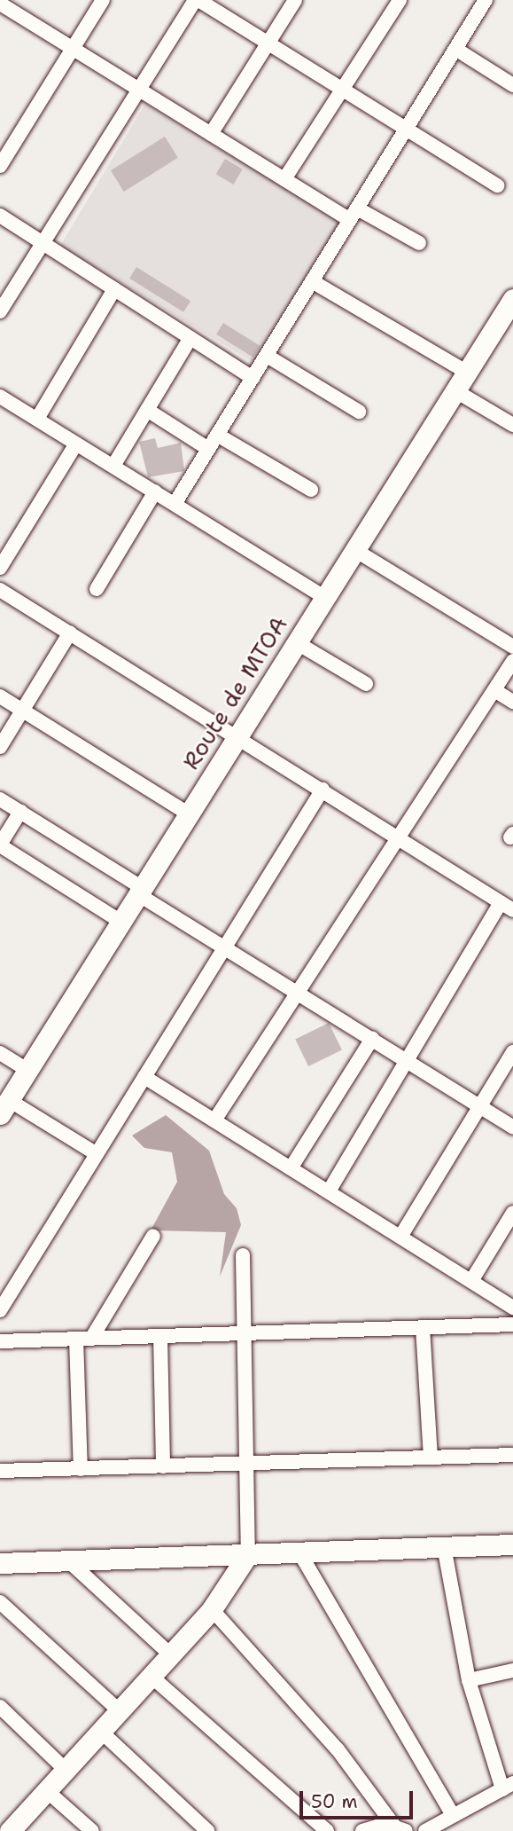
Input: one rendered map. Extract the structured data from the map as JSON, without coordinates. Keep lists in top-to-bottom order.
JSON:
{
  "streets": {
    "street": ["Route de MTOA"]
  },
  "scale_bar": "50 m"
}
